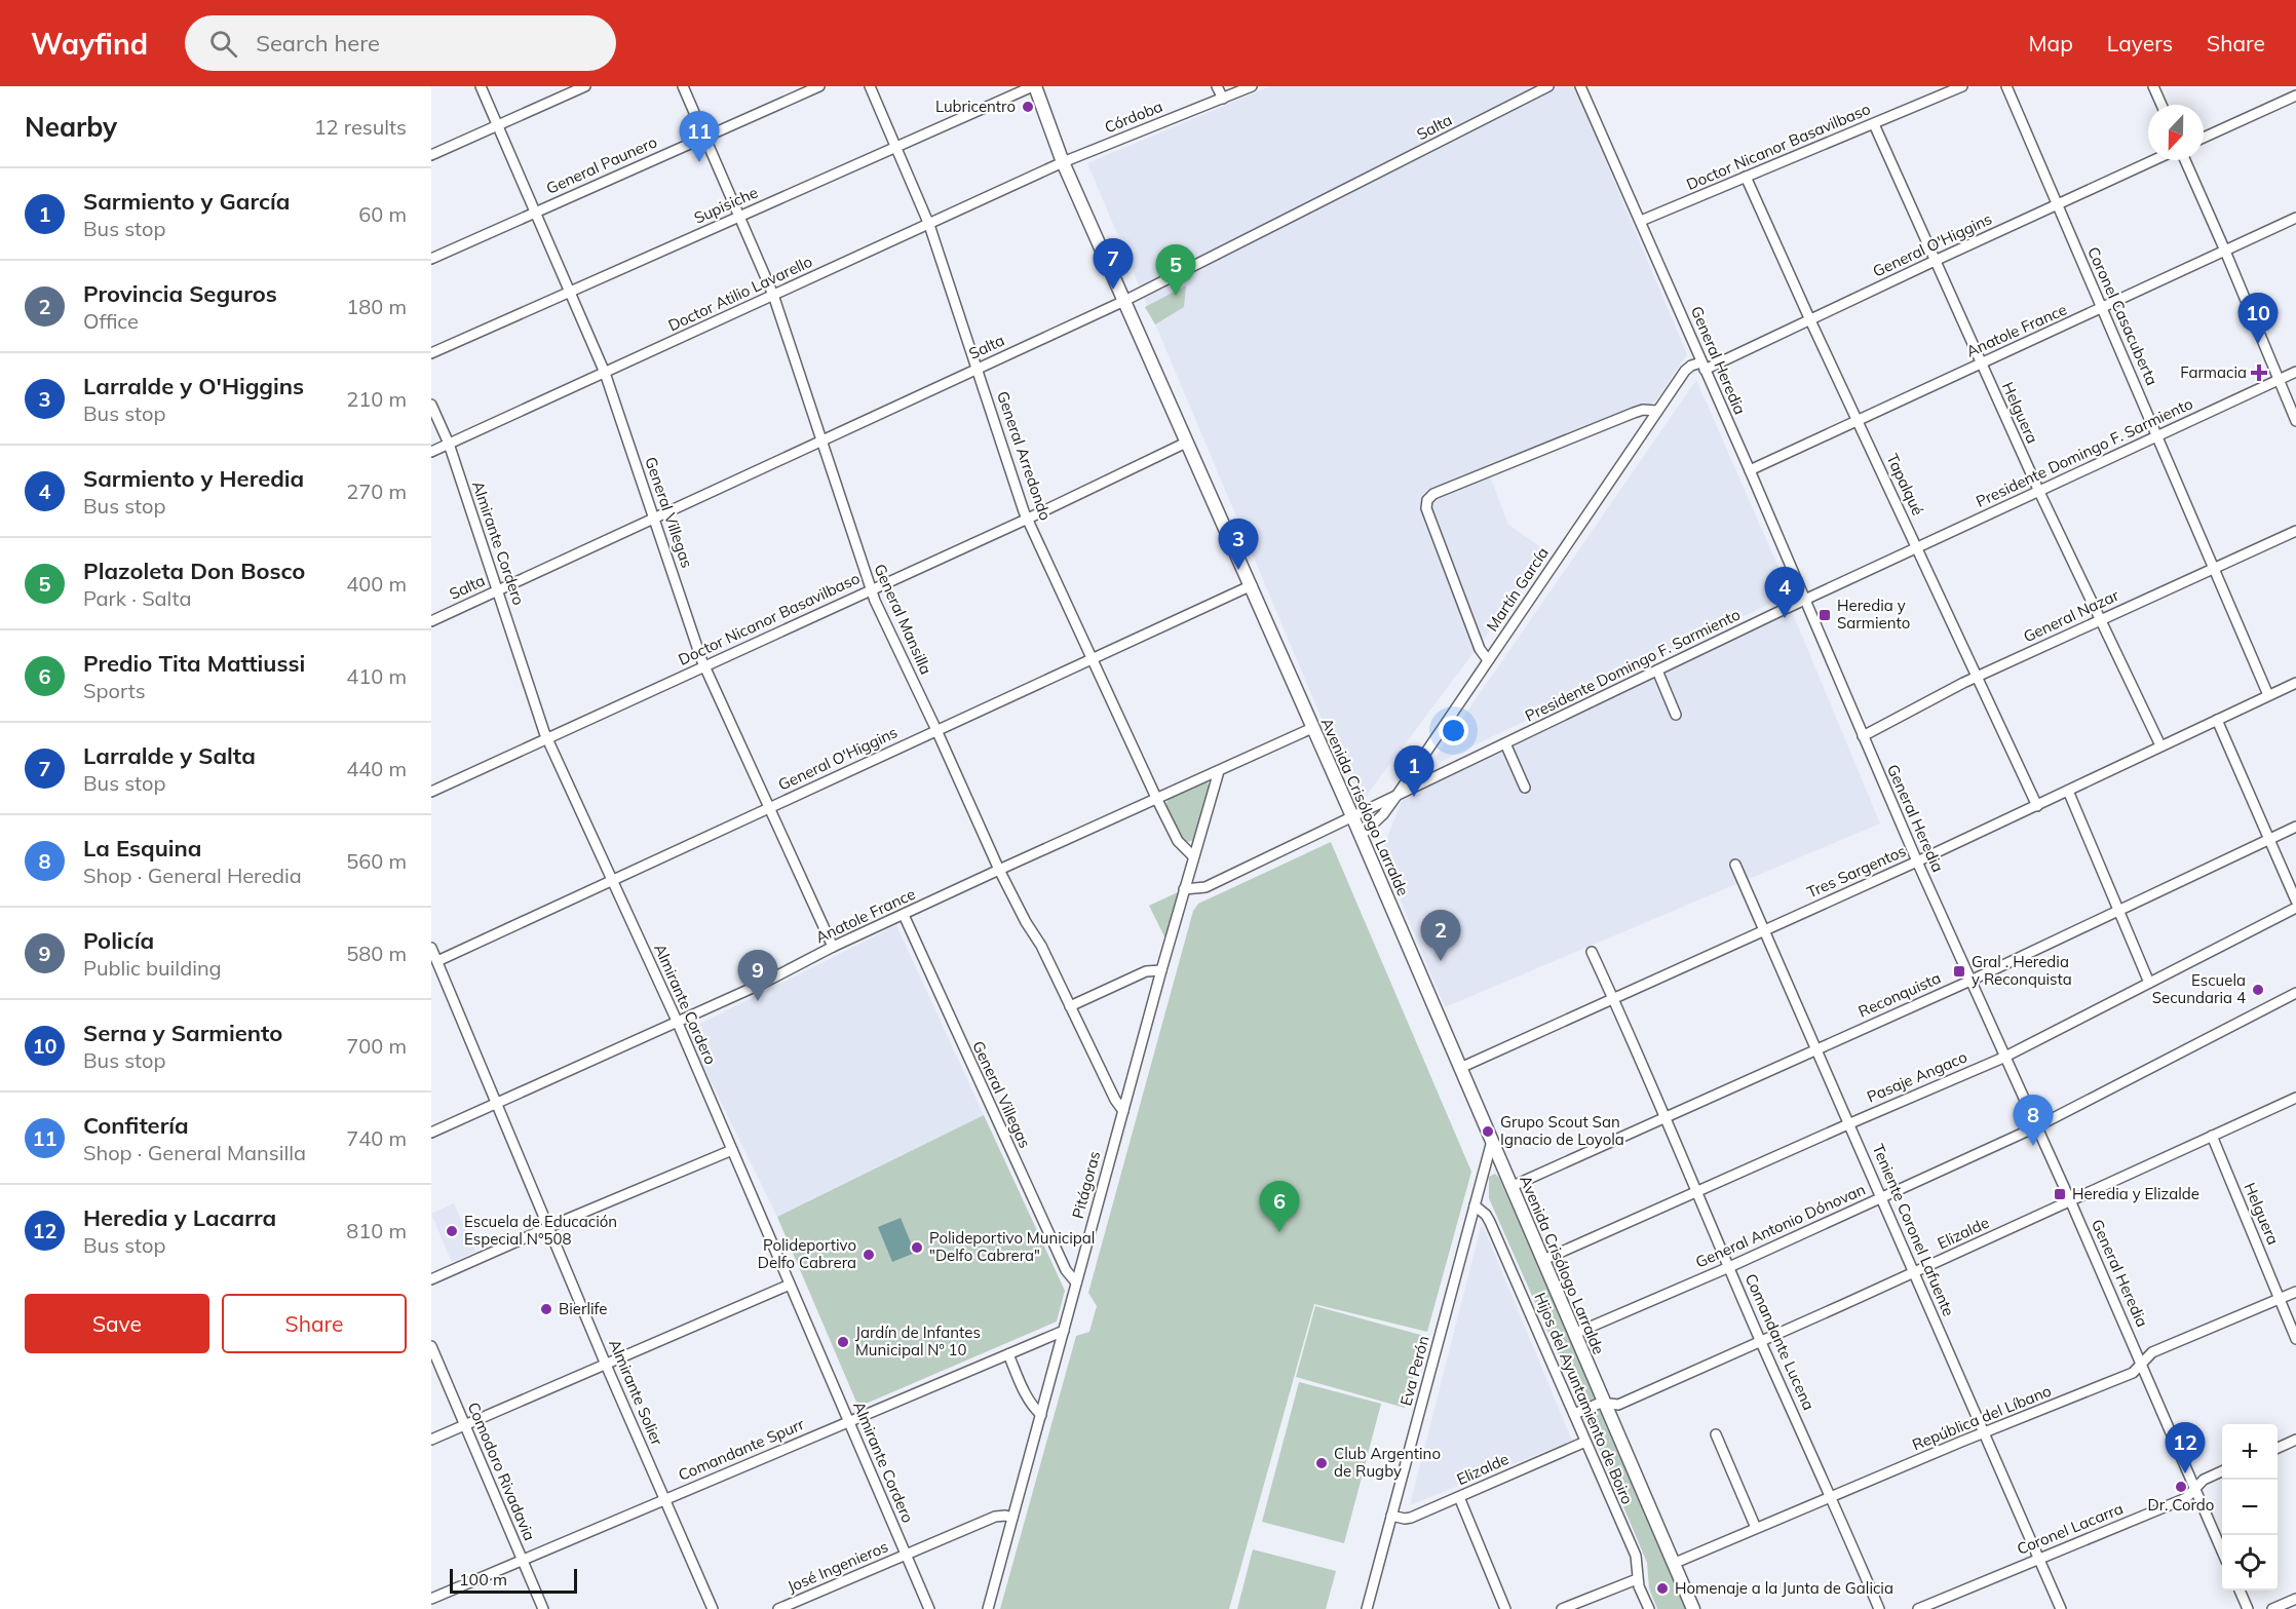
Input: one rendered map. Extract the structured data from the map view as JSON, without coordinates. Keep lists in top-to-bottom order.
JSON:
{
  "streets": {
    "main road": ["Avenida Crisólogo Larralde"],
    "street": [
      "Córdoba",
      "Salta",
      "Doctor Nicanor Basavilbaso",
      "General Paunero",
      "Supisiche",
      "General O'Higgins",
      "Doctor Atilio Lavarello",
      "Coronel Casacuberta",
      "Anatole France",
      "General Heredia",
      "Helguera",
      "Presidente Domingo F. Sarmiento",
      "General Arredondo",
      "Tapalqué",
      "General Villegas",
      "Almirante Cordero",
      "Martín García",
      "General Nazar",
      "General Mansilla",
      "Tres Sargentos",
      "Reconquista",
      "Pasaje Angaco",
      "Pitágoras",
      "General Antonio Dónovan",
      "Teniente Coronel Lafuente",
      "Elizalde",
      "Comandante Lucena",
      "Eva Perón",
      "Almirante Solier",
      "Hijos del Ayuntamiento de Boiro",
      "República del Líbano",
      "Comandante Spurr",
      "Comodoro Rivadavia",
      "Coronel Lacarra",
      "José Ingenieros"
    ]
  },
  "crossings": [
    ["Córdoba", "Doctor Atilio Lavarello"],
    ["Córdoba", "Avenida Crisólogo Larralde"],
    ["Salta", "General Arredondo"],
    ["Salta", "General Villegas"],
    ["Salta", "Almirante Cordero"],
    ["Salta", "General Mansilla"],
    ["Salta", "Avenida Crisólogo Larralde"],
    ["Doctor Nicanor Basavilbaso", "General Heredia"],
    ["Doctor Nicanor Basavilbaso", "Helguera"],
    ["Doctor Nicanor Basavilbaso", "General Arredondo"],
    ["Doctor Nicanor Basavilbaso", "Tapalqué"],
    ["Doctor Nicanor Basavilbaso", "General Villegas"],
    ["Doctor Nicanor Basavilbaso", "Almirante Cordero"],
    ["Doctor Nicanor Basavilbaso", "General Mansilla"],
    ["Doctor Nicanor Basavilbaso", "Avenida Crisólogo Larralde"],
    ["General Paunero", "General Villegas"],
    ["General Paunero", "General Mansilla"],
    ["Supisiche", "General Arredondo"],
    ["Supisiche", "General Villegas"],
    ["Supisiche", "General Mansilla"],
    ["Supisiche", "Avenida Crisólogo Larralde"],
    ["General O'Higgins", "Coronel Casacuberta"],
    ["General O'Higgins", "General Heredia"],
    ["General O'Higgins", "Helguera"],
    ["General O'Higgins", "General Arredondo"],
    ["General O'Higgins", "Tapalqué"],
    ["General O'Higgins", "General Villegas"],
    ["General O'Higgins", "Almirante Cordero"],
    ["General O'Higgins", "Martín García"],
    ["General O'Higgins", "General Mansilla"],
    ["General O'Higgins", "Avenida Crisólogo Larralde"],
    ["General O'Higgins", "Almirante Solier"],
    ["Doctor Atilio Lavarello", "General Arredondo"],
    ["Doctor Atilio Lavarello", "General Villegas"],
    ["Doctor Atilio Lavarello", "Almirante Cordero"],
    ["Doctor Atilio Lavarello", "General Mansilla"],
    ["Doctor Atilio Lavarello", "Avenida Crisólogo Larralde"],
    ["Coronel Casacuberta", "Anatole France"],
    ["Coronel Casacuberta", "Presidente Domingo F. Sarmiento"],
    ["Coronel Casacuberta", "General Nazar"],
    ["Coronel Casacuberta", "Tres Sargentos"],
    ["Anatole France", "General Heredia"],
    ["Anatole France", "Helguera"],
    ["Anatole France", "General Arredondo"],
    ["Anatole France", "Tapalqué"],
    ["Anatole France", "General Villegas"],
    ["Anatole France", "Almirante Cordero"],
    ["Anatole France", "General Mansilla"],
    ["Anatole France", "Avenida Crisólogo Larralde"],
    ["Anatole France", "Pitágoras"],
    ["Anatole France", "Almirante Solier"],
    ["General Heredia", "Presidente Domingo F. Sarmiento"],
    ["General Heredia", "Martín García"],
    ["General Heredia", "General Nazar"],
    ["General Heredia", "Tres Sargentos"],
    ["General Heredia", "Reconquista"],
    ["General Heredia", "Pasaje Angaco"],
    ["General Heredia", "General Antonio Dónovan"],
    ["General Heredia", "Elizalde"],
    ["General Heredia", "República del Líbano"],
    ["General Heredia", "Coronel Lacarra"],
    ["Helguera", "Presidente Domingo F. Sarmiento"],
    ["Helguera", "General Nazar"],
    ["Helguera", "Tres Sargentos"],
    ["Helguera", "Elizalde"],
    ["Helguera", "República del Líbano"],
    ["Presidente Domingo F. Sarmiento", "Tapalqué"],
    ["Presidente Domingo F. Sarmiento", "Martín García"],
    ["Presidente Domingo F. Sarmiento", "Avenida Crisólogo Larralde"],
    ["Presidente Domingo F. Sarmiento", "Pitágoras"],
    ["General Arredondo", "Pitágoras"],
    ["Tapalqué", "General Nazar"],
    ["Tapalqué", "Tres Sargentos"],
    ["General Villegas", "Pitágoras"],
    ["Almirante Cordero", "Comandante Spurr"],
    ["Almirante Cordero", "José Ingenieros"],
    ["Martín García", "Avenida Crisólogo Larralde"],
    ["General Mansilla", "Pitágoras"],
    ["Avenida Crisólogo Larralde", "Tres Sargentos"],
    ["Avenida Crisólogo Larralde", "Reconquista"],
    ["Avenida Crisólogo Larralde", "Pasaje Angaco"],
    ["Avenida Crisólogo Larralde", "General Antonio Dónovan"],
    ["Avenida Crisólogo Larralde", "Elizalde"],
    ["Avenida Crisólogo Larralde", "Eva Perón"],
    ["Avenida Crisólogo Larralde", "República del Líbano"],
    ["Tres Sargentos", "Teniente Coronel Lafuente"],
    ["Tres Sargentos", "Comandante Lucena"],
    ["Reconquista", "Teniente Coronel Lafuente"],
    ["Reconquista", "Comandante Lucena"],
    ["Pasaje Angaco", "Teniente Coronel Lafuente"],
    ["Pasaje Angaco", "Comandante Lucena"],
    ["Pitágoras", "Comandante Spurr"],
    ["Pitágoras", "José Ingenieros"],
    ["General Antonio Dónovan", "Teniente Coronel Lafuente"],
    ["General Antonio Dónovan", "Comandante Lucena"],
    ["Teniente Coronel Lafuente", "Elizalde"],
    ["Teniente Coronel Lafuente", "República del Líbano"],
    ["Teniente Coronel Lafuente", "Coronel Lacarra"],
    ["Elizalde", "Comandante Lucena"],
    ["Elizalde", "Eva Perón"],
    ["Elizalde", "Hijos del Ayuntamiento de Boiro"],
    ["Comandante Lucena", "República del Líbano"],
    ["Eva Perón", "Hijos del Ayuntamiento de Boiro"],
    ["Almirante Solier", "Comandante Spurr"],
    ["Comandante Spurr", "Comodoro Rivadavia"]
  ],
  "places": {
    "other": [
      "Lubricentro",
      "Escuela Secundaria 4",
      "Grupo Scout San Ignacio de Loyola",
      "Escuela de Educación Especial N°508",
      "Polideportivo Municipal \"Delfo Cabrera\"",
      "Polideportivo Delfo Cabrera",
      "Bierlife",
      "Jardín de Infantes Municipal Nº 10",
      "Club Argentino de Rugby",
      "Dr. Cordo",
      "Homenaje a la Junta de Galicia"
    ],
    "health": ["Farmacia"],
    "transit": ["Heredia y Sarmiento", "Gral . Heredia y Reconquista", "Heredia y Elizalde"]
  },
  "scale_bar": "100 m",
  "north": "bottom",
  "page": {
    "header": "Wayfind",
    "search": "Search here",
    "nav": ["Map", "Layers", "Share"],
    "heading": ["Nearby", "12 results"],
    "pins": [
      "11",
      "7",
      "5",
      "10",
      "3",
      "4",
      "1",
      "2",
      "9",
      "8",
      "6",
      "12"
    ],
    "list": [
      {
        "mark": "1",
        "name": "Sarmiento y García",
        "note": "Bus stop",
        "value": "60 m"
      },
      {
        "mark": "2",
        "name": "Provincia Seguros",
        "note": "Office",
        "value": "180 m"
      },
      {
        "mark": "3",
        "name": "Larralde y O'Higgins",
        "note": "Bus stop",
        "value": "210 m"
      },
      {
        "mark": "4",
        "name": "Sarmiento y Heredia",
        "note": "Bus stop",
        "value": "270 m"
      },
      {
        "mark": "5",
        "name": "Plazoleta Don Bosco",
        "note": "Park · Salta",
        "value": "400 m"
      },
      {
        "mark": "6",
        "name": "Predio Tita Mattiussi",
        "note": "Sports",
        "value": "410 m"
      },
      {
        "mark": "7",
        "name": "Larralde y Salta",
        "note": "Bus stop",
        "value": "440 m"
      },
      {
        "mark": "8",
        "name": "La Esquina",
        "note": "Shop · General Heredia",
        "value": "560 m"
      },
      {
        "mark": "9",
        "name": "Policía",
        "note": "Public building",
        "value": "580 m"
      },
      {
        "mark": "10",
        "name": "Serna y Sarmiento",
        "note": "Bus stop",
        "value": "700 m"
      },
      {
        "mark": "11",
        "name": "Confitería",
        "note": "Shop · General Mansilla",
        "value": "740 m"
      },
      {
        "mark": "12",
        "name": "Heredia y Lacarra",
        "note": "Bus stop",
        "value": "810 m"
      }
    ],
    "buttons": ["Save", "Share"],
    "map_buttons": ["+", "−"],
    "scale": "100 m"
  }
}
